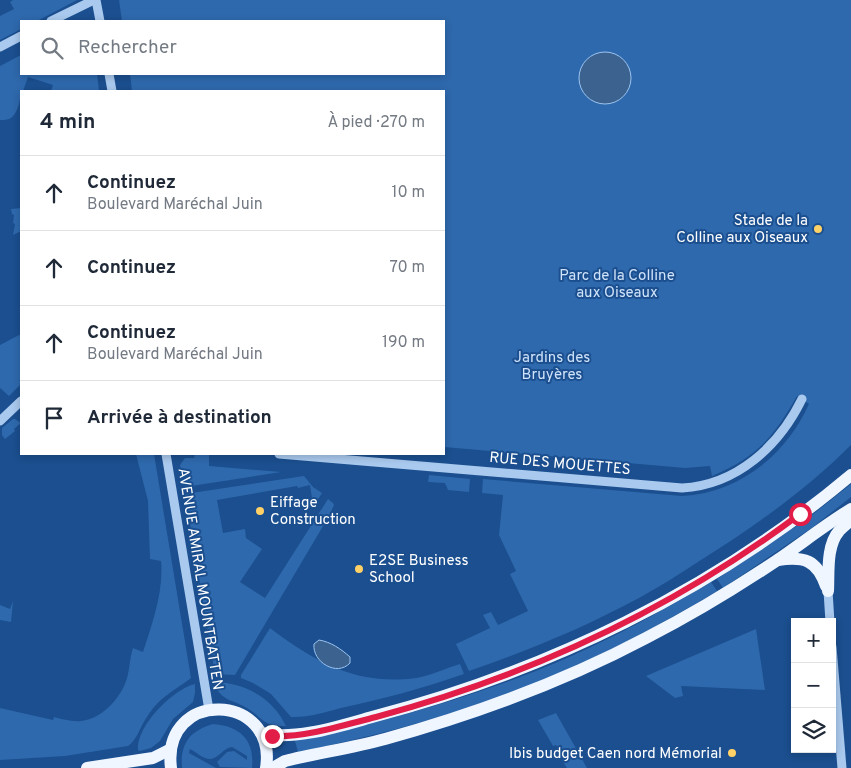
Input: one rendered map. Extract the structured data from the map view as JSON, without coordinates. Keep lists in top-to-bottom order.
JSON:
{
  "streets": {
    "street": ["RUE DES MOUETTES", "AVENUE AMIRAL MOUNTBATTEN"]
  },
  "parks": ["Parc de la Colline aux Oiseaux", "Jardins des Bruyères"],
  "places": [
    "Stade de la Colline aux Oiseaux",
    "Eiffage Construction",
    "E2SE Business School",
    "Ibis budget Caen nord Mémorial"
  ],
  "page": {
    "search": "Rechercher",
    "heading": ["4 min", "À pied · 270 m"],
    "list": [
      ["Continuez", "Boulevard Maréchal Juin", "10 m"],
      ["Continuez", "70 m"],
      ["Continuez", "Boulevard Maréchal Juin", "190 m"],
      "Arrivée à destination"
    ],
    "map_buttons": ["+", "−"]
  }
}
